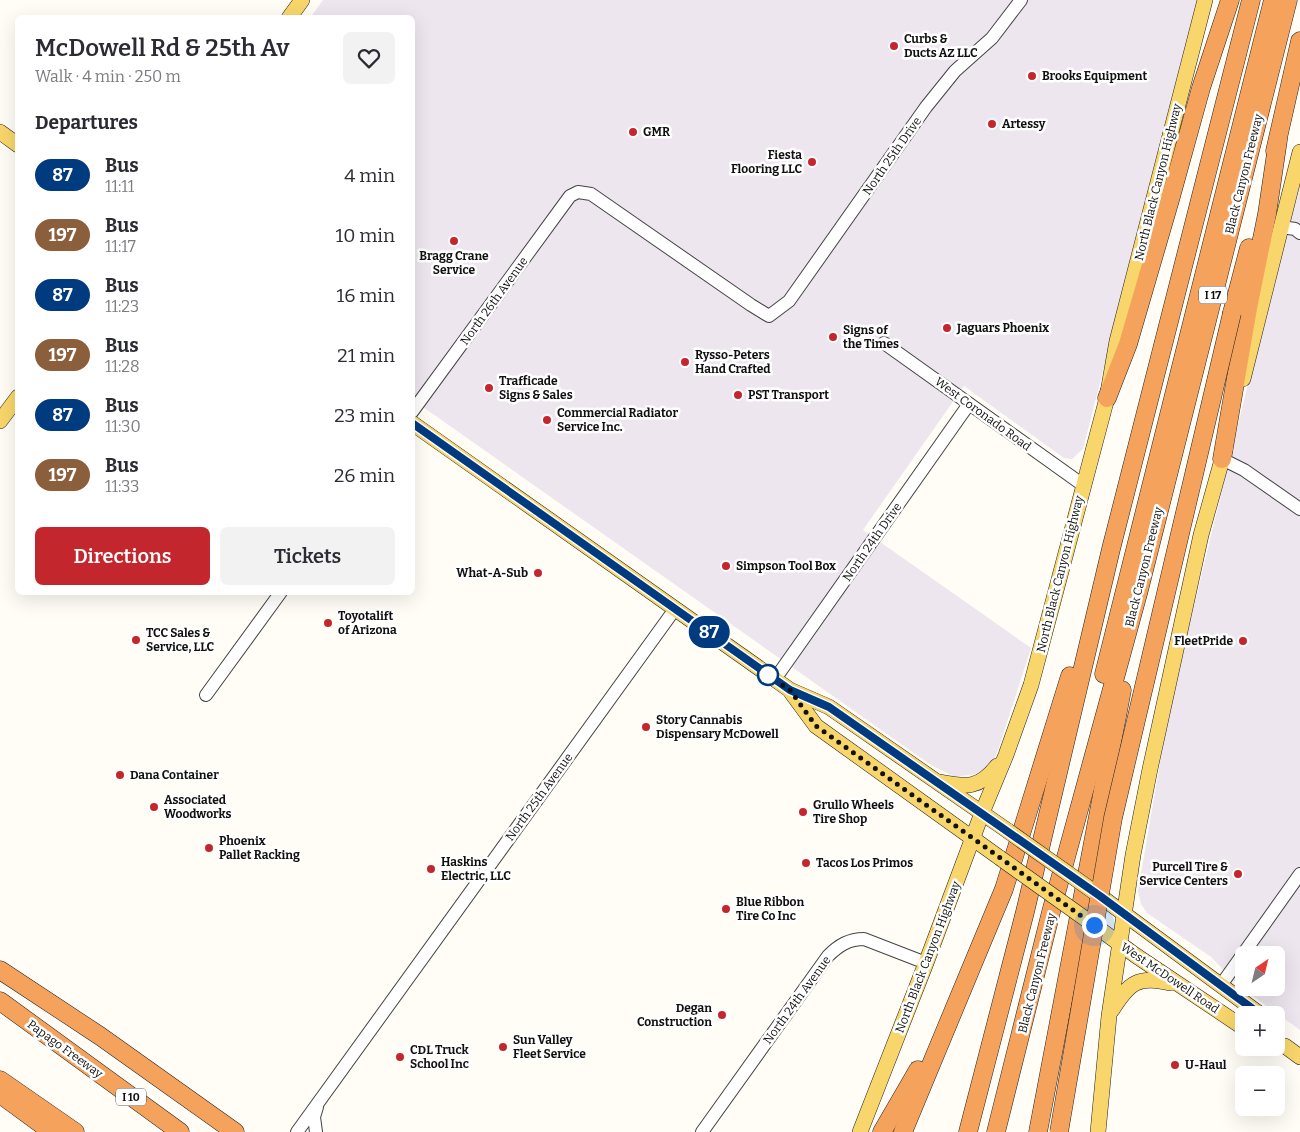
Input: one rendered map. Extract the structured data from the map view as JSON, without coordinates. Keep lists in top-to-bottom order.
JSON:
{
  "streets": {
    "highway": [
      "Black Canyon Freeway",
      "I 17",
      "Papago Freeway",
      "I 10"
    ],
    "main road": ["North Black Canyon Highway", "West McDowell Road"],
    "street": [
      "North 25th Drive",
      "North 26th Avenue",
      "West Coronado Road",
      "North 24th Drive",
      "North 25th Avenue",
      "North 24th Avenue"
    ]
  },
  "crossings": [
    ["North 25th Drive", "North 26th Avenue"],
    ["North Black Canyon Highway", "West Coronado Road"],
    ["North Black Canyon Highway", "West McDowell Road"],
    ["North Black Canyon Highway", "North 24th Avenue"],
    ["West Coronado Road", "North 24th Drive"],
    ["North 24th Drive", "West McDowell Road"],
    ["North 25th Avenue", "West McDowell Road"]
  ],
  "places": [
    "Curbs & Ducts AZ LLC",
    "Brooks Equipment",
    "Artessy",
    "GMR",
    "Fiesta Flooring LLC",
    "Bragg Crane Service",
    "Jaguars Phoenix",
    "Signs of the Times",
    "Rysso-Peters Hand Crafted",
    "Trafficade Signs & Sales",
    "PST Transport",
    "Commercial Radiator Service Inc.",
    "Simpson Tool Box",
    "What-A-Sub",
    "Toyotalift of Arizona",
    "TCC Sales & Service, LLC",
    "FleetPride",
    "Story Cannabis Dispensary McDowell",
    "Dana Container",
    "Associated Woodworks",
    "Grullo Wheels Tire Shop",
    "Phoenix Pallet Racking",
    "Tacos Los Primos",
    "Haskins Electric, LLC",
    "Purcell Tire & Service Centers",
    "Blue Ribbon Tire Co Inc",
    "Degan Construction",
    "Sun Valley Fleet Service",
    "CDL Truck School Inc",
    "U-Haul"
  ],
  "lines": ["bus line 87"],
  "north": "top right",
  "page": {
    "on_map": "87",
    "heading": [
      ["McDowell Rd & 25th Av", "Walk · 4 min · 250 m"],
      "Departures"
    ],
    "list": [
      {
        "mark": "87",
        "name": "Bus",
        "note": "11:11",
        "value": "4 min"
      },
      {
        "mark": "197",
        "name": "Bus",
        "note": "11:17",
        "value": "10 min"
      },
      {
        "mark": "87",
        "name": "Bus",
        "note": "11:23",
        "value": "16 min"
      },
      {
        "mark": "197",
        "name": "Bus",
        "note": "11:28",
        "value": "21 min"
      },
      {
        "mark": "87",
        "name": "Bus",
        "note": "11:30",
        "value": "23 min"
      },
      {
        "mark": "197",
        "name": "Bus",
        "note": "11:33",
        "value": "26 min"
      }
    ],
    "buttons": ["Directions", "Tickets"],
    "map_buttons": ["+", "−"]
  }
}
